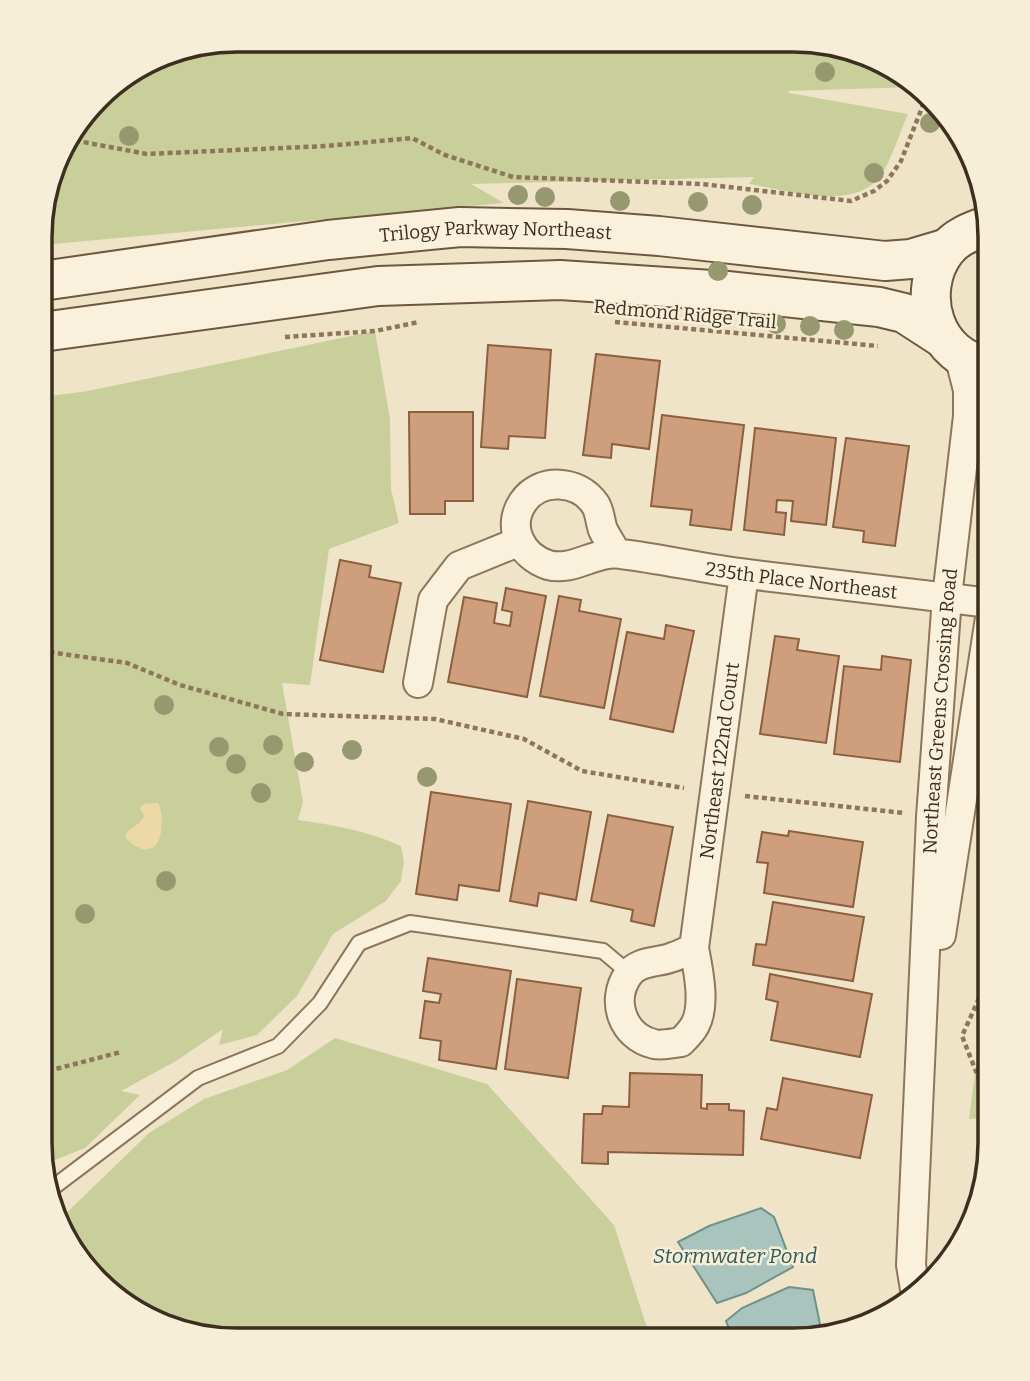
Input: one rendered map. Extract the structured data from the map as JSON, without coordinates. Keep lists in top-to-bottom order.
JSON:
{
  "streets": {
    "street": [
      "Trilogy Parkway Northeast",
      "235th Place Northeast",
      "Northeast Greens Crossing Road",
      "Northeast 122nd Court"
    ],
    "path": ["Redmond Ridge Trail"]
  },
  "crossings": [
    ["235th Place Northeast", "Northeast Greens Crossing Road"],
    ["235th Place Northeast", "Northeast 122nd Court"]
  ],
  "water": ["Stormwater Pond"]
}
